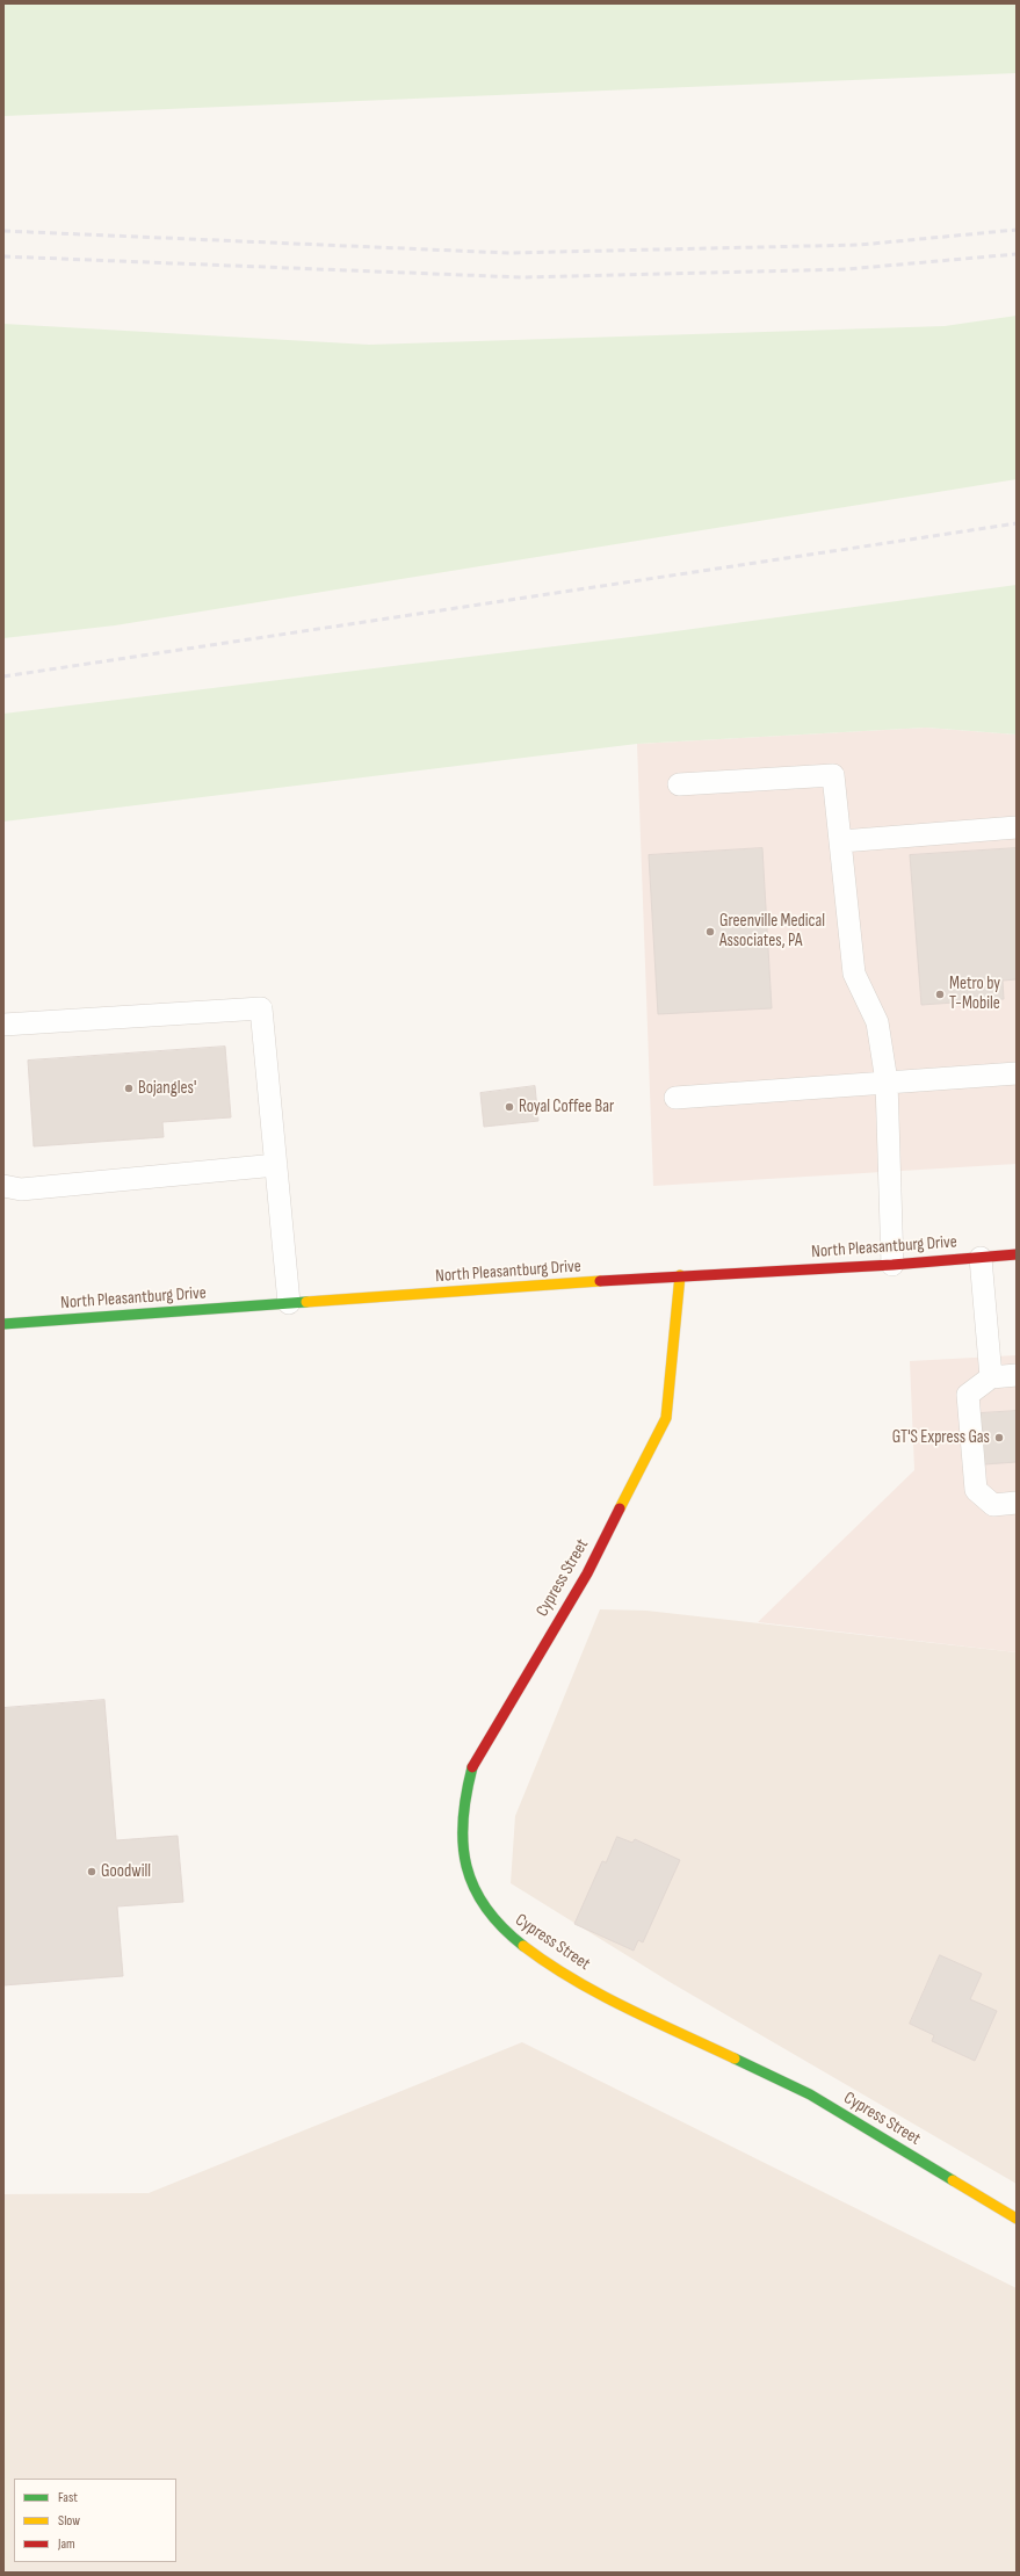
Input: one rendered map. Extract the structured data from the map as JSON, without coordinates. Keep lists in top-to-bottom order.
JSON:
{
  "streets": {
    "street": ["North Pleasantburg Drive", "Cypress Street"]
  },
  "crossings": [
    ["North Pleasantburg Drive", "Cypress Street"]
  ],
  "places": [
    "Greenville Medical Associates, PA",
    "Metro by T-Mobile",
    "Bojangles'",
    "Royal Coffee Bar",
    "GT'S Express Gas",
    "Goodwill"
  ],
  "legend": ["Fast", "Slow", "Jam"]
}
